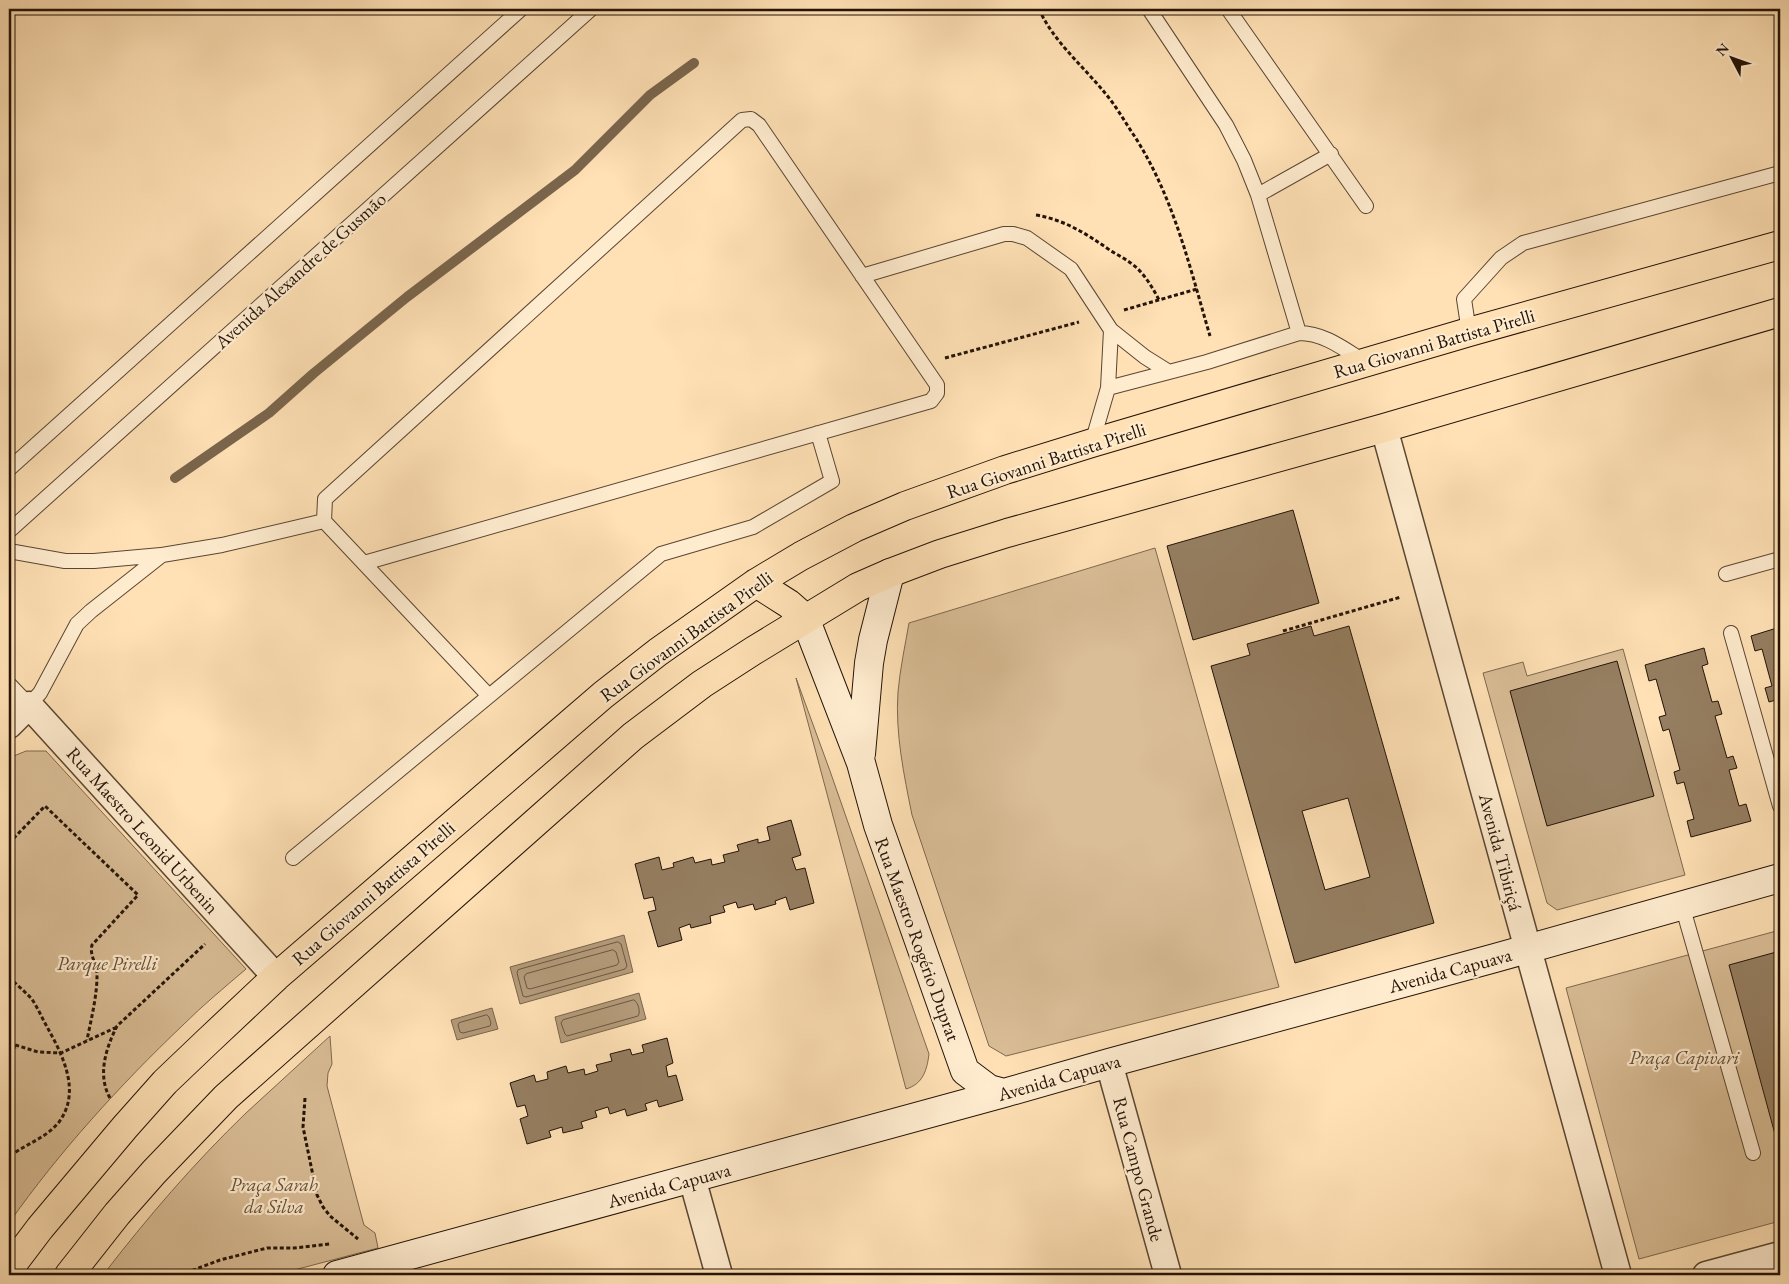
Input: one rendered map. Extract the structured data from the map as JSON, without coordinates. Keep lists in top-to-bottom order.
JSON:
{
  "streets": {
    "highway": ["Rua Giovanni Battista Pirelli"],
    "street": [
      "Rua Maestro Leonid Urbenin",
      "Avenida Tibiriçá",
      "Rua Maestro Rogério Duprat",
      "Avenida Capuava",
      "Rua Campo Grande"
    ],
    "lane": ["Avenida Alexandre de Gusmão"]
  },
  "crossings": [
    ["Rua Giovanni Battista Pirelli", "Rua Maestro Leonid Urbenin"],
    ["Avenida Tibiriçá", "Avenida Capuava"],
    ["Avenida Capuava", "Rua Campo Grande"]
  ],
  "parks": ["Parque Pirelli", "Praça Capivari", "Praça Sarah da Silva"],
  "north": "top left"
}
